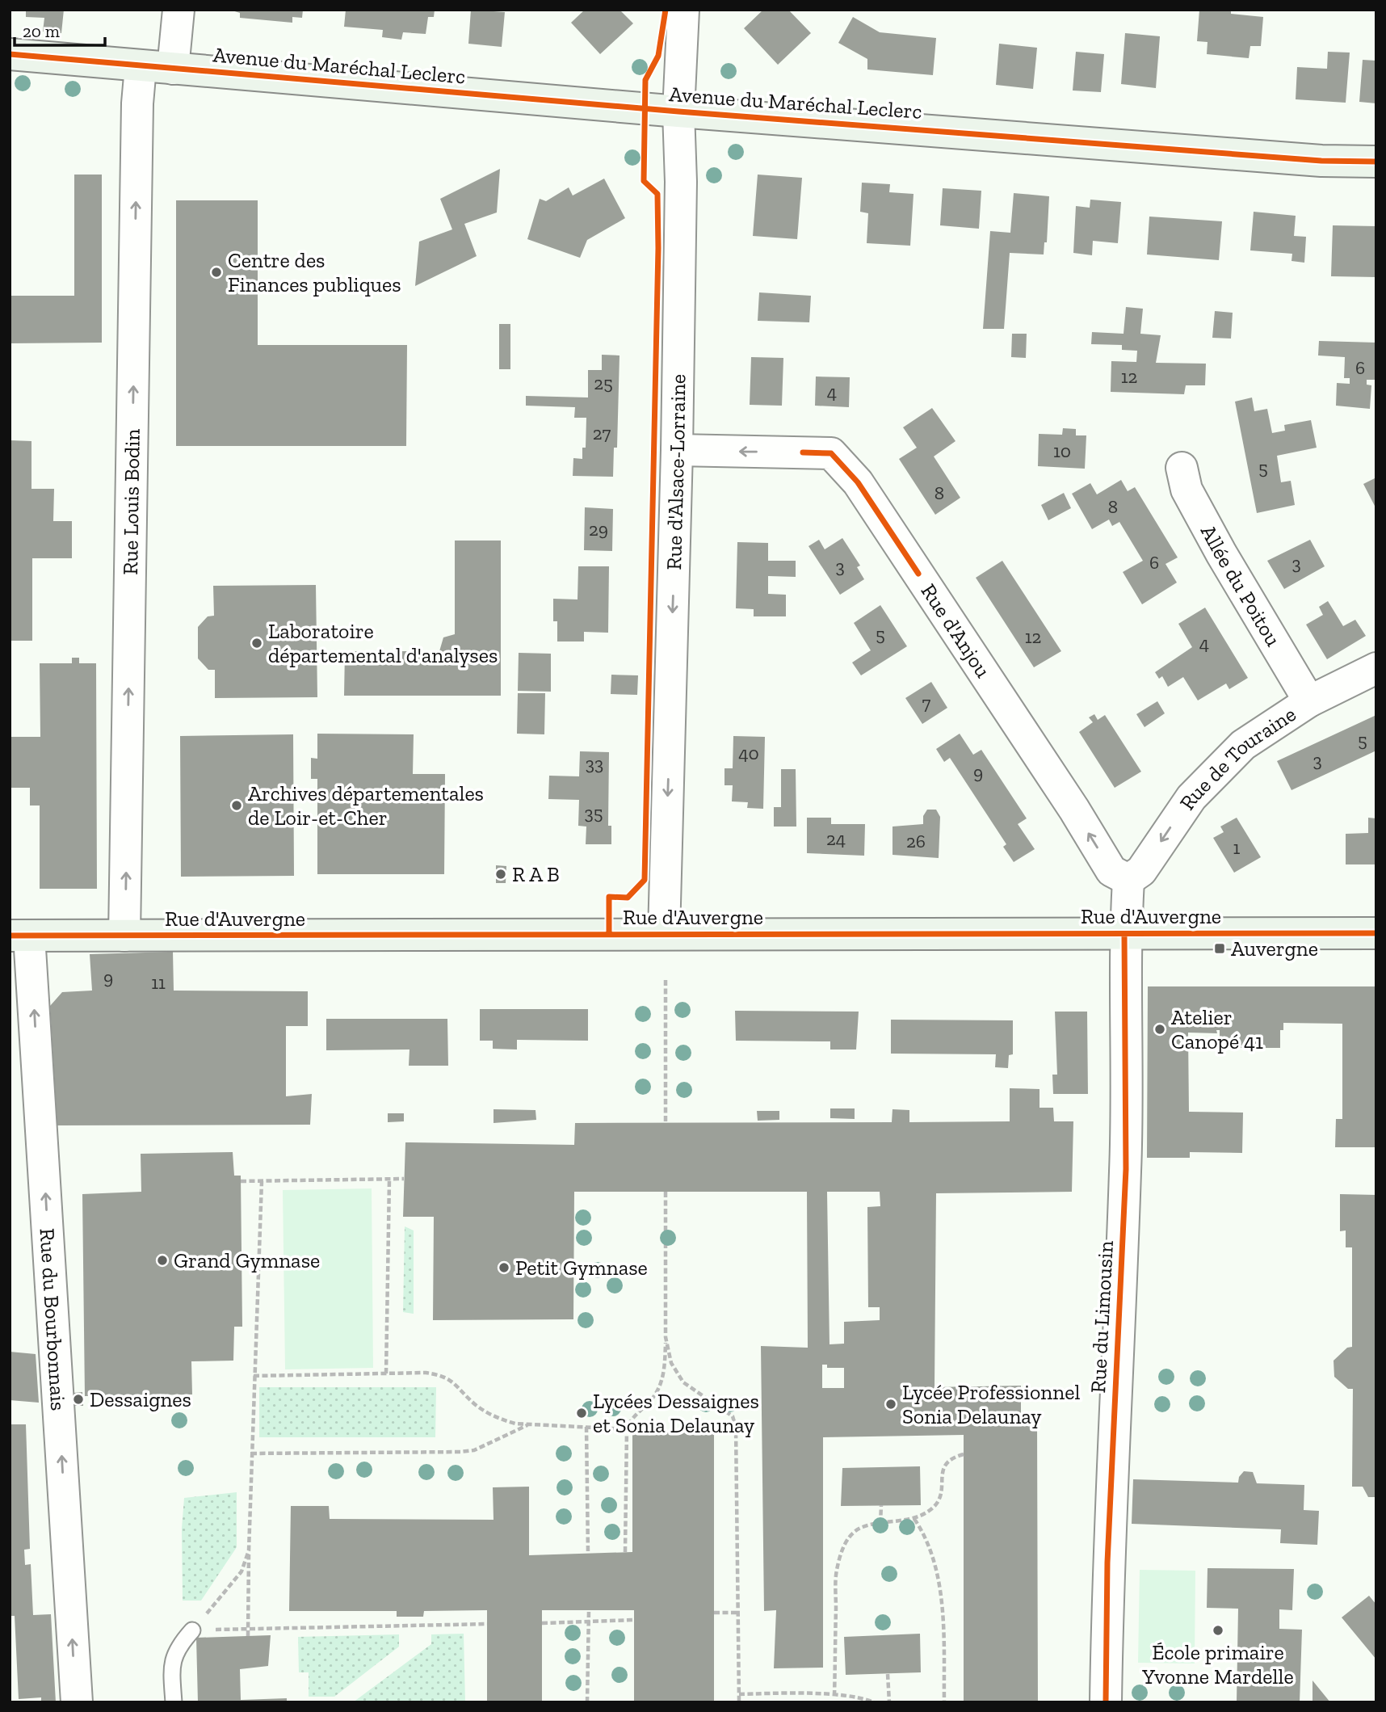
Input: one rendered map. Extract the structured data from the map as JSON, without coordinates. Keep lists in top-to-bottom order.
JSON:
{
  "streets": {
    "main road": ["Avenue du Maréchal Leclerc", "Rue d'Auvergne"],
    "street": [
      "Rue d'Alsace-Lorraine",
      "Rue Louis Bodin",
      "Allée du Poitou",
      "Rue d'Anjou",
      "Rue de Touraine",
      "Rue du Limousin",
      "Rue du Bourbonnais"
    ]
  },
  "crossings": [
    ["Avenue du Maréchal Leclerc", "Rue d'Alsace-Lorraine"],
    ["Avenue du Maréchal Leclerc", "Rue Louis Bodin"],
    ["Rue d'Alsace-Lorraine", "Rue d'Anjou"],
    ["Rue d'Alsace-Lorraine", "Rue d'Auvergne"],
    ["Rue Louis Bodin", "Rue d'Auvergne"],
    ["Allée du Poitou", "Rue de Touraine"],
    ["Rue d'Anjou", "Rue de Touraine"],
    ["Rue d'Anjou", "Rue du Limousin"],
    ["Rue de Touraine", "Rue du Limousin"],
    ["Rue d'Auvergne", "Rue du Limousin"],
    ["Rue d'Auvergne", "Rue du Bourbonnais"]
  ],
  "one_way": [
    "Rue d'Alsace-Lorraine",
    "Rue Louis Bodin",
    "Rue d'Anjou",
    "Rue de Touraine",
    "Rue du Bourbonnais"
  ],
  "places": {
    "other": [
      "Centre des Finances publiques",
      "Laboratoire départemental d'analyses",
      "Archives départementales de Loir-et-Cher",
      "R A B",
      "Atelier Canopé 41",
      "Grand Gymnase",
      "Petit Gymnase",
      "Dessaignes",
      "Lycée Professionnel Sonia Delaunay",
      "Lycées Dessaignes et Sonia Delaunay",
      "École primaire Yvonne Mardelle"
    ],
    "transit": ["Auvergne"]
  },
  "house_numbers": [
    "6",
    "12",
    "25",
    "4",
    "27",
    "10",
    "5",
    "8",
    "8",
    "29",
    "6",
    "3",
    "3",
    "5",
    "12",
    "4",
    "7",
    "5",
    "40",
    "3",
    "33",
    "9",
    "35",
    "24",
    "26",
    "1",
    "9",
    "11"
  ],
  "scale_bar": "20 m"
}
